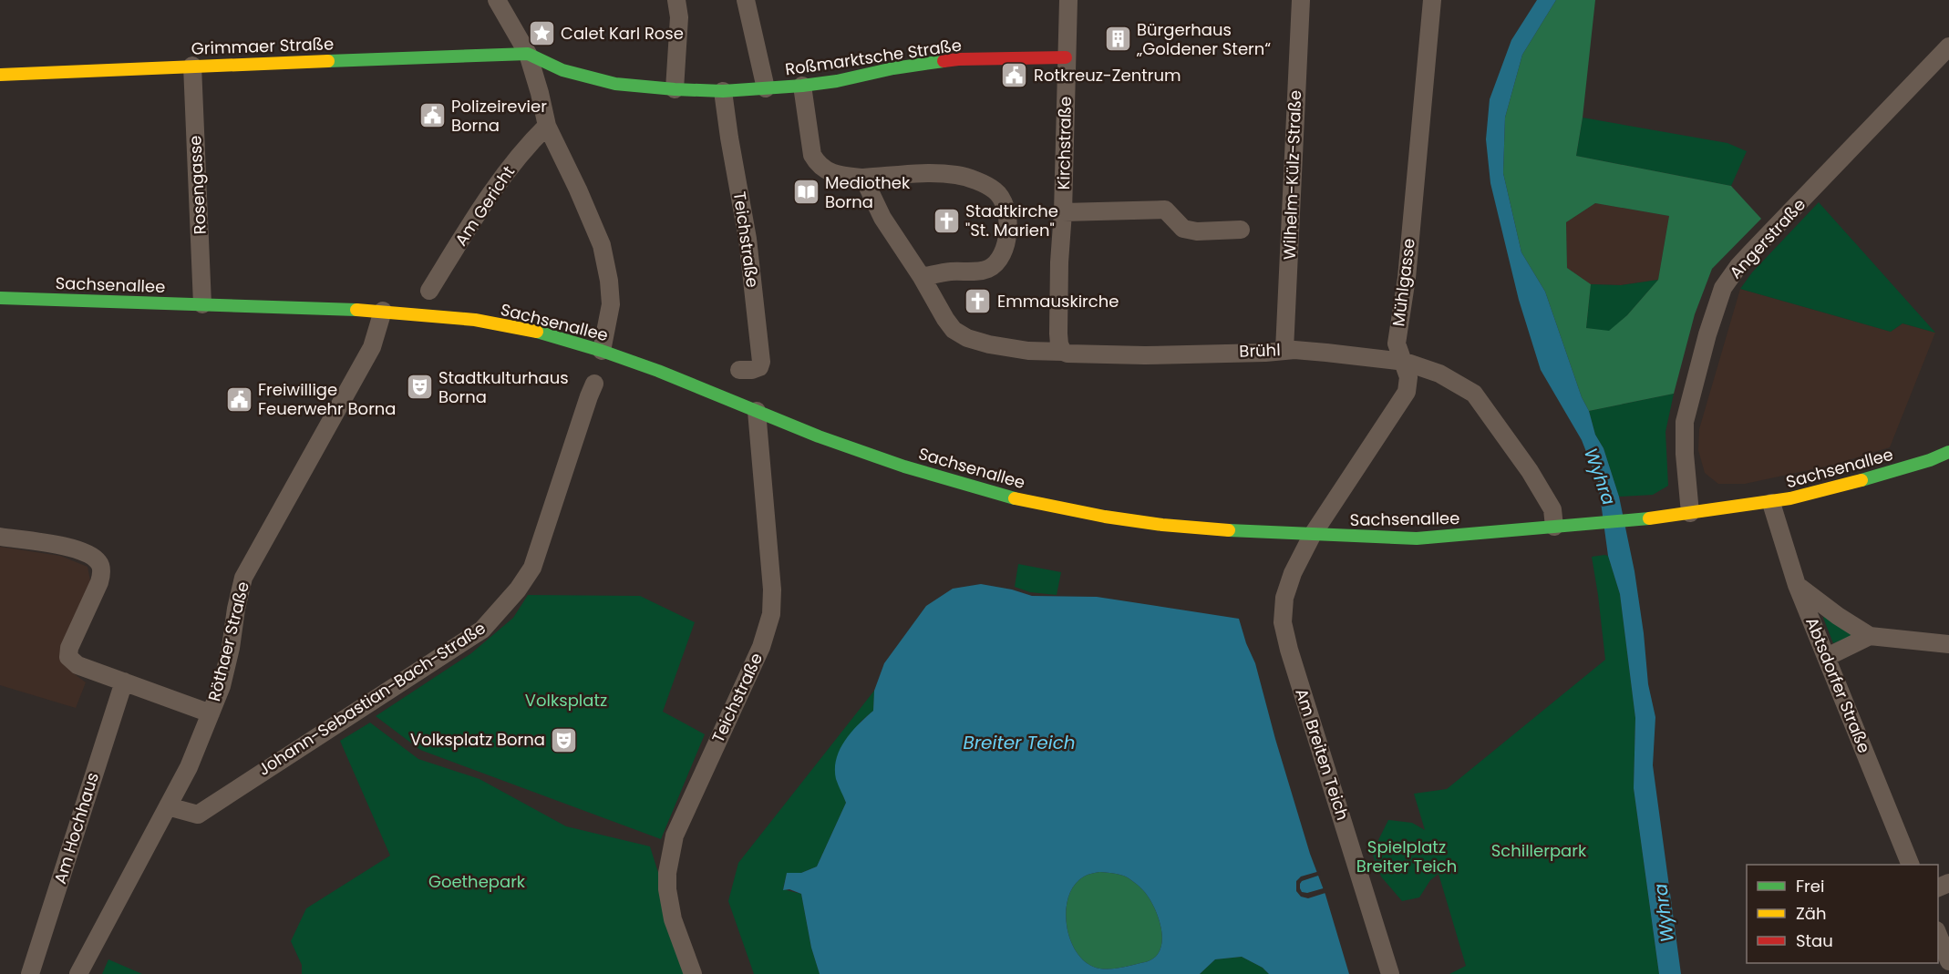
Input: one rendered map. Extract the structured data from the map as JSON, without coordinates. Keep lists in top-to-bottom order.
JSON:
{
  "streets": {
    "main road": ["Grimmaer Straße", "Roßmarktsche Straße", "Sachsenallee"],
    "street": [
      "Kirchstraße",
      "Wilhelm-Külz-Straße",
      "Rosengasse",
      "Am Gericht",
      "Angerstraße",
      "Teichstraße",
      "Mühlgasse",
      "Brühl",
      "Röthaer Straße",
      "Abtsdorfer Straße",
      "Johann-Sebastian-Bach-Straße",
      "Am Breiten Teich",
      "Am Hochhaus"
    ]
  },
  "crossings": [
    ["Grimmaer Straße", "Roßmarktsche Straße"],
    ["Grimmaer Straße", "Rosengasse"],
    ["Roßmarktsche Straße", "Kirchstraße"],
    ["Roßmarktsche Straße", "Teichstraße"],
    ["Kirchstraße", "Brühl"],
    ["Wilhelm-Külz-Straße", "Brühl"],
    ["Rosengasse", "Sachsenallee"],
    ["Angerstraße", "Sachsenallee"],
    ["Teichstraße", "Sachsenallee"],
    ["Mühlgasse", "Sachsenallee"],
    ["Mühlgasse", "Brühl"],
    ["Mühlgasse", "Am Breiten Teich"],
    ["Sachsenallee", "Brühl"],
    ["Sachsenallee", "Röthaer Straße"],
    ["Sachsenallee", "Abtsdorfer Straße"],
    ["Sachsenallee", "Am Breiten Teich"],
    ["Röthaer Straße", "Johann-Sebastian-Bach-Straße"]
  ],
  "water": ["Wyhra", "Breiter Teich"],
  "parks": [
    "Volksplatz",
    "Spielplatz Breiter Teich",
    "Schillerpark",
    "Goethepark"
  ],
  "places": {
    "place": ["Calet Karl Rose"],
    "building": ["Bürgerhaus „Goldener Stern“"],
    "public building": ["Rotkreuz-Zentrum", "Polizeirevier Borna", "Freiwillige Feuerwehr Borna"],
    "library": ["Mediothek Borna"],
    "church": ["Stadtkirche \"St. Marien\"", "Emmauskirche"],
    "theatre": ["Stadtkulturhaus Borna", "Volksplatz Borna"]
  },
  "legend": ["Frei", "Zäh", "Stau"]
}
